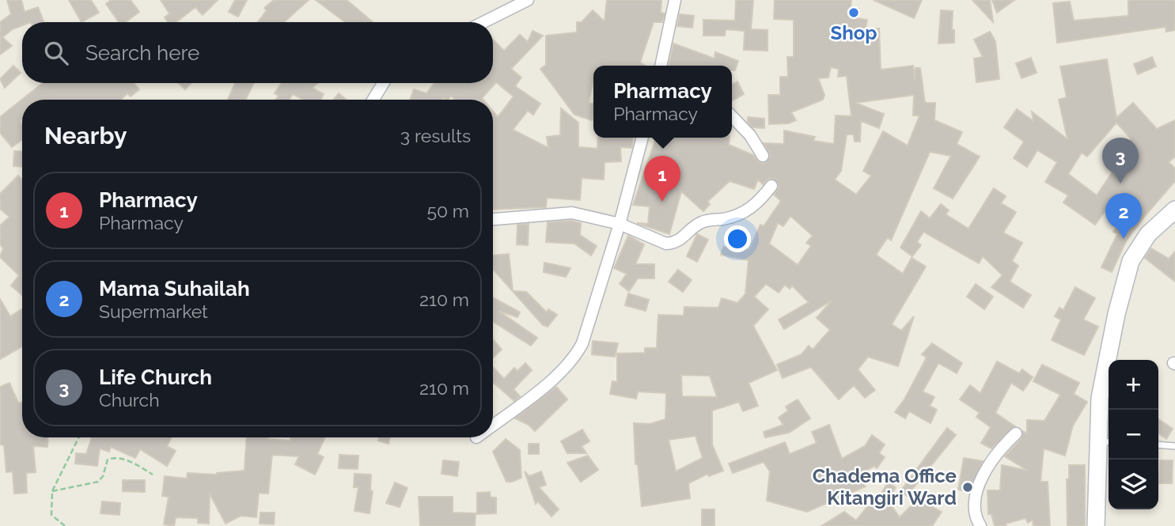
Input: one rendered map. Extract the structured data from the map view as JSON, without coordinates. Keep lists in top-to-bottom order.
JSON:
{
  "places": ["Shop", "Chadema Office Kitangiri Ward"],
  "page": {
    "search": "Search here",
    "popup": ["Pharmacy", "Pharmacy"],
    "heading": ["Nearby", "3 results"],
    "pins": ["3", "1", "2"],
    "list": [
      {
        "mark": "1",
        "name": "Pharmacy",
        "note": "Pharmacy",
        "value": "50 m"
      },
      {
        "mark": "2",
        "name": "Mama Suhailah",
        "note": "Supermarket",
        "value": "210 m"
      },
      {
        "mark": "3",
        "name": "Life Church",
        "note": "Church",
        "value": "210 m"
      }
    ],
    "map_buttons": ["+", "−"]
  }
}
